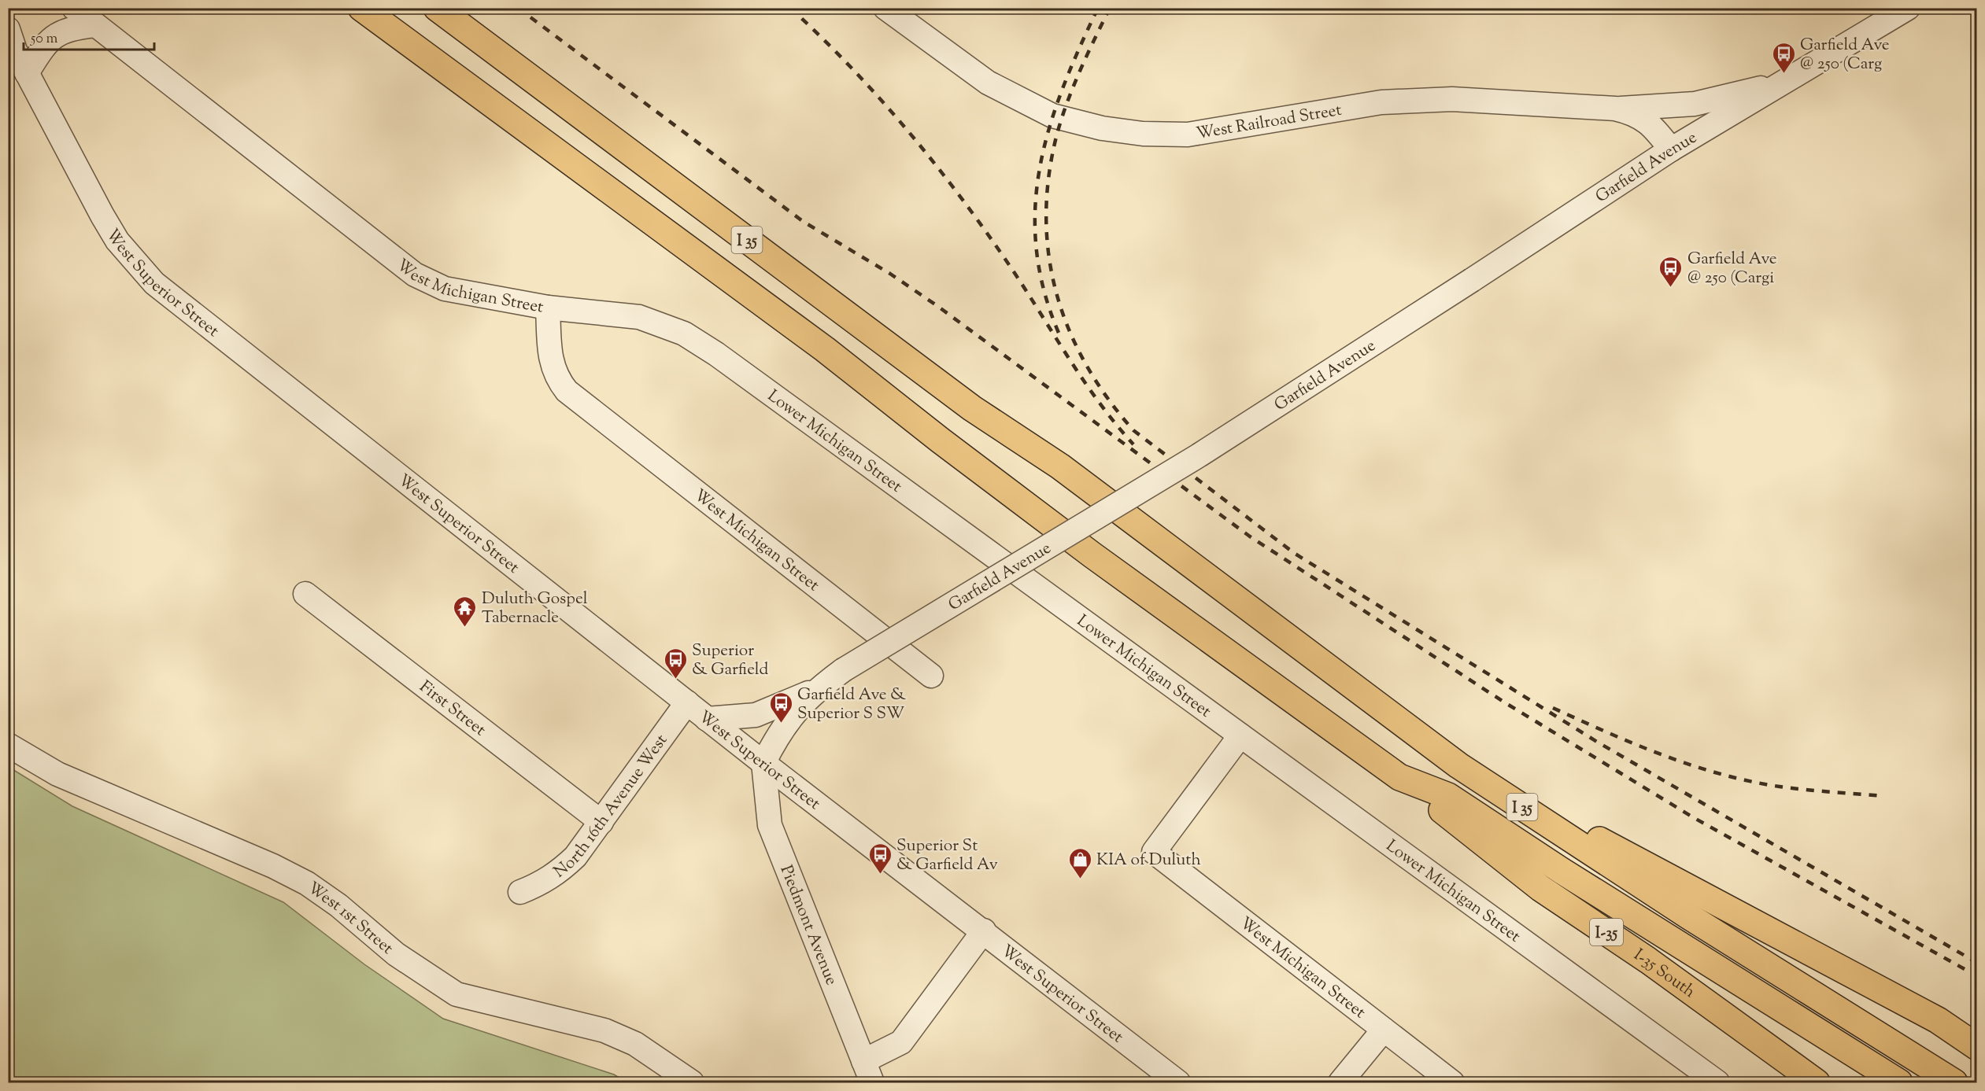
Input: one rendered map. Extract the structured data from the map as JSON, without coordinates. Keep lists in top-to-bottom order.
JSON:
{
  "streets": {
    "highway": ["I 35", "I-35", "I-35 South"],
    "street": [
      "West Railroad Street",
      "Garfield Avenue",
      "West Superior Street",
      "West Michigan Street",
      "Lower Michigan Street",
      "First Street",
      "North 16th Avenue West",
      "West 1st Street",
      "Piedmont Avenue"
    ]
  },
  "crossings": [
    ["West Railroad Street", "Garfield Avenue"],
    ["Garfield Avenue", "West Superior Street"],
    ["Garfield Avenue", "Piedmont Avenue"],
    ["I 35", "I-35 South"],
    ["West Superior Street", "North 16th Avenue West"],
    ["West Superior Street", "Piedmont Avenue"],
    ["West Michigan Street", "Lower Michigan Street"],
    ["First Street", "North 16th Avenue West"]
  ],
  "places": {
    "bus stop": [
      "Garfield Ave @ 250 (Carg",
      "Garfield Ave @ 250 (Cargi",
      "Superior & Garfield",
      "Garfield Ave & Superior S SW",
      "Superior St & Garfield Av"
    ],
    "temple": ["Duluth Gospel Tabernacle"],
    "shop": ["KIA of Duluth"]
  },
  "scale_bar": "50 m"
}
